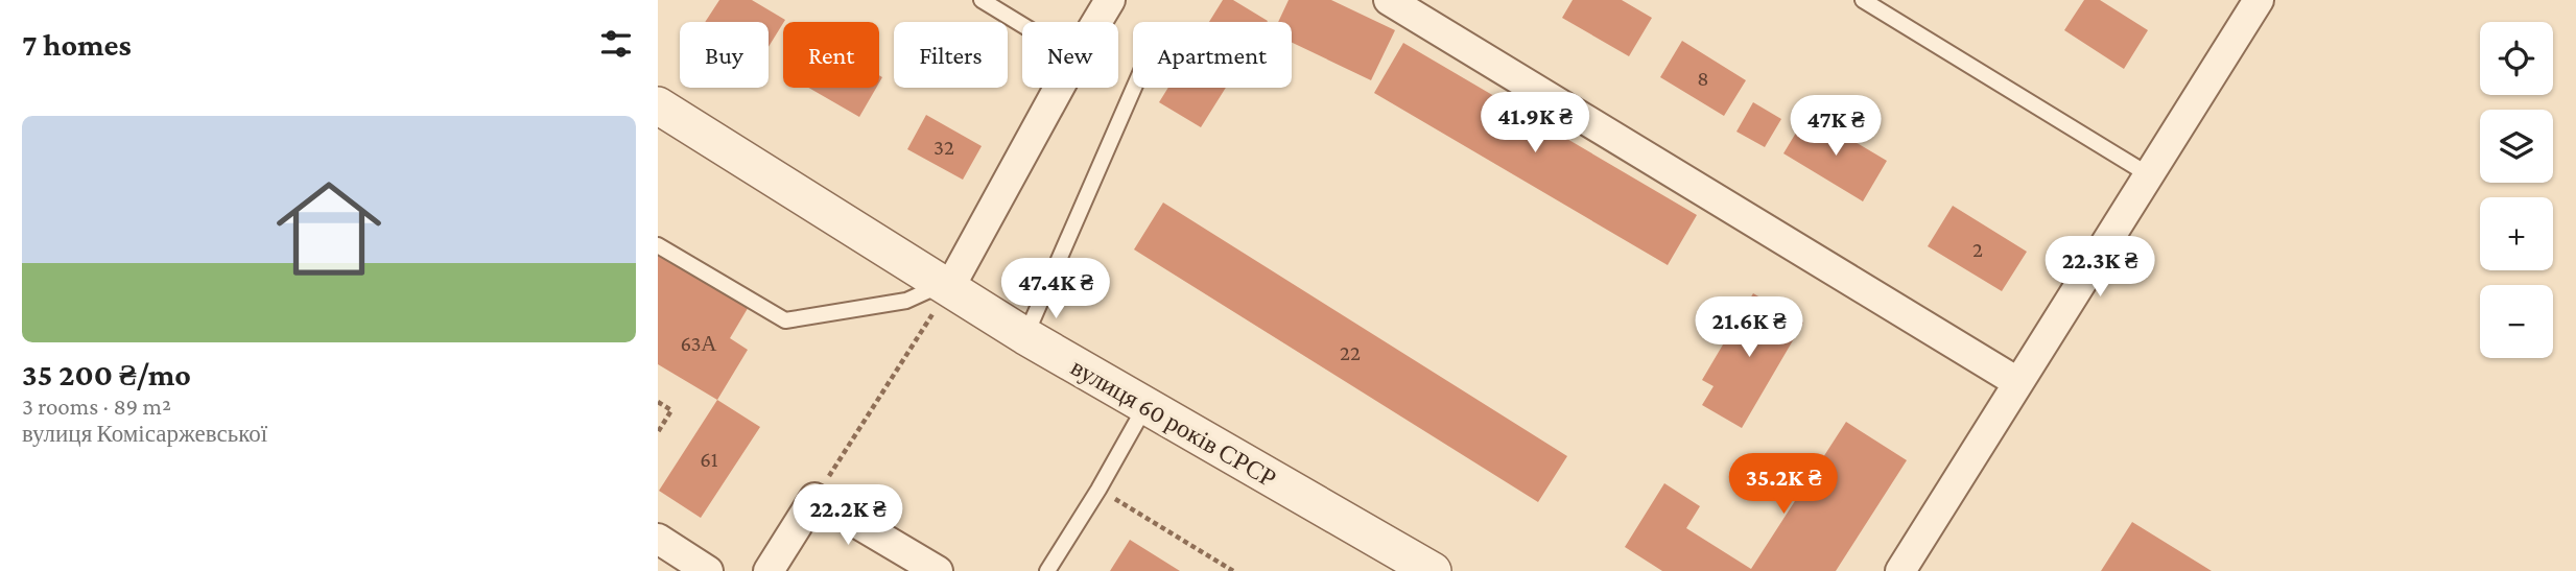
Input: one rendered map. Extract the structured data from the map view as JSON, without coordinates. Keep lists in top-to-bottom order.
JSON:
{
  "streets": {
    "street": ["вулиця 60 років СРСР"]
  },
  "house_numbers": [
    "8",
    "32",
    "2",
    "63А",
    "22",
    "61"
  ],
  "page": {
    "heading": "7 homes",
    "map_buttons": ["+", "−"],
    "chip": [
      "Buy",
      "Rent",
      "Filters",
      "New",
      "Apartment"
    ],
    "list": [
      {
        "name": "35 200 ₴/mo",
        "note": "3 rooms · 89 m² · вулиця Комісаржевської"
      }
    ],
    "price": [
      "41.9K ₴",
      "47K ₴",
      "22.3K ₴",
      "47.4K ₴",
      "21.6K ₴",
      "35.2K ₴",
      "22.2K ₴"
    ]
  }
}
